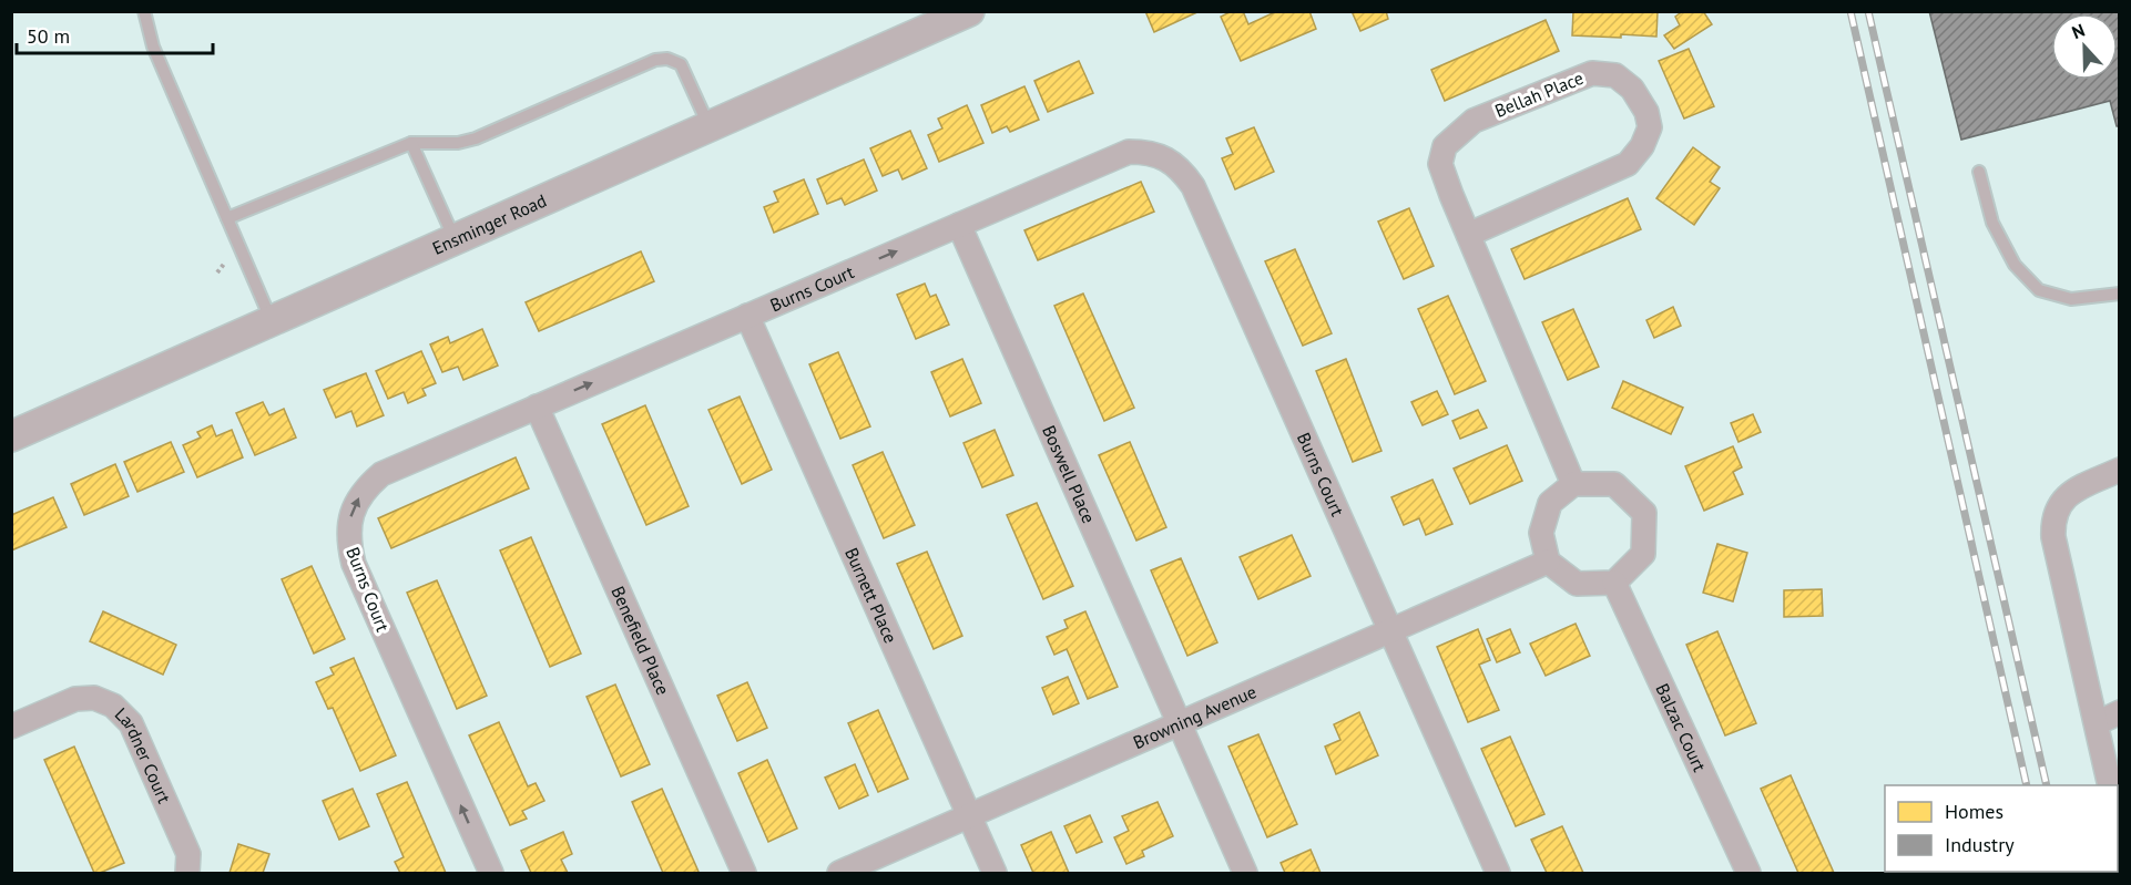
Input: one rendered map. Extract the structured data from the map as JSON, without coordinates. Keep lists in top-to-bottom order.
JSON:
{
  "streets": {
    "street": [
      "Bellah Place",
      "Ensminger Road",
      "Burns Court",
      "Boswell Place",
      "Burnett Place",
      "Benefield Place",
      "Browning Avenue",
      "Balzac Court",
      "Lardner Court"
    ]
  },
  "crossings": [
    ["Bellah Place", "Browning Avenue"],
    ["Bellah Place", "Balzac Court"],
    ["Burns Court", "Boswell Place"],
    ["Burns Court", "Burnett Place"],
    ["Burns Court", "Benefield Place"],
    ["Burns Court", "Browning Avenue"],
    ["Boswell Place", "Browning Avenue"],
    ["Burnett Place", "Browning Avenue"],
    ["Browning Avenue", "Balzac Court"]
  ],
  "legend": ["Homes", "Industry"],
  "scale_bar": "50 m",
  "north": "top"
}
